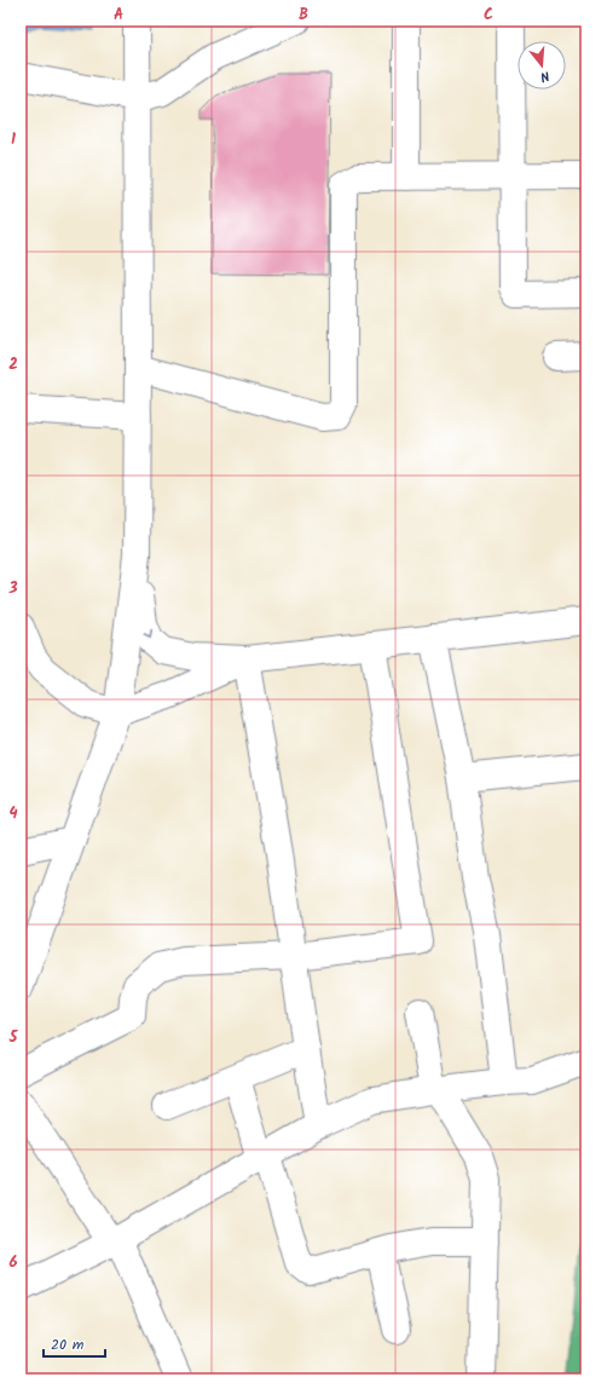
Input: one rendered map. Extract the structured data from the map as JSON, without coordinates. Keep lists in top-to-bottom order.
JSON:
{
  "scale_bar": "20 m",
  "north": "bottom",
  "grid": {
    "columns": ["A", "B", "C"],
    "rows": [
      "1",
      "2",
      "3",
      "4",
      "5",
      "6"
    ]
  }
}
